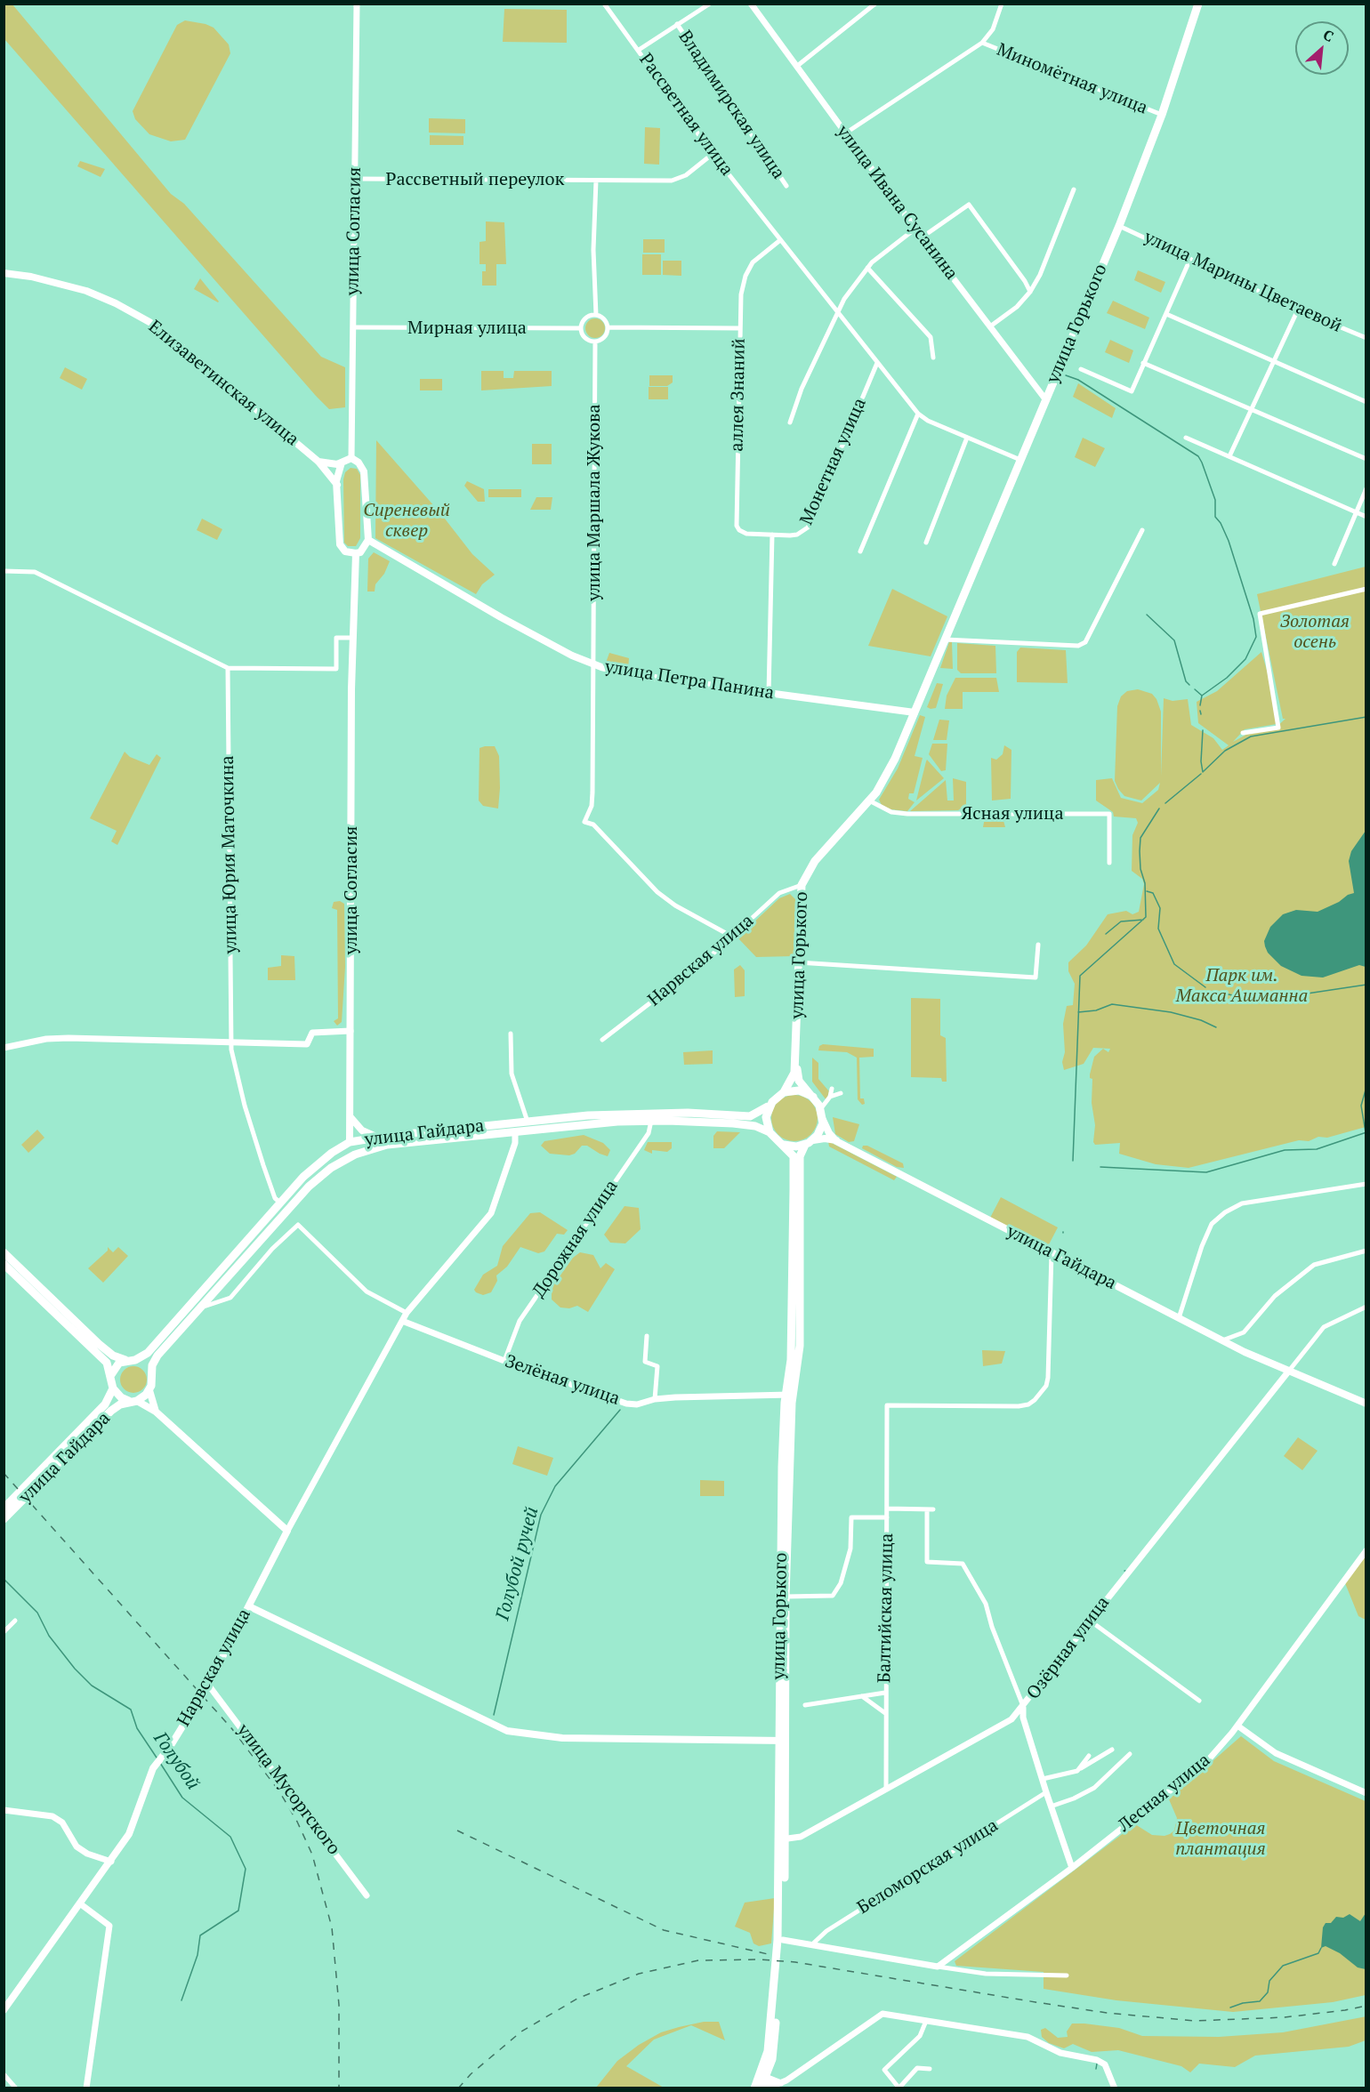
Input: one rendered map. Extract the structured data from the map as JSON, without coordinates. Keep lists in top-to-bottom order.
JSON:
{
  "streets": {
    "main road": [
      "улица Согласия",
      "улица Горького",
      "Елизаветинская улица",
      "улица Петра Панина",
      "Нарвская улица",
      "улица Гайдара"
    ],
    "street": [
      "Миномётная улица",
      "Владимирская улица",
      "Рассветная улица",
      "Рассветный переулок",
      "улица Ивана Сусанина",
      "улица Марины Цветаевой",
      "Мирная улица",
      "аллея Знаний",
      "Монетная улица",
      "улица Маршала Жукова",
      "Ясная улица",
      "улица Юрия Маточкина",
      "Дорожная улица",
      "Зелёная улица",
      "Балтийская улица",
      "Озёрная улица",
      "улица Мусоргского",
      "Лесная улица",
      "Беломорская улица"
    ]
  },
  "crossings": [
    ["Миномётная улица", "улица Горького"],
    ["Рассветная улица", "Рассветный переулок"],
    ["Рассветная улица", "аллея Знаний"],
    ["Рассветный переулок", "улица Согласия"],
    ["улица Ивана Сусанина", "улица Горького"],
    ["улица Согласия", "Мирная улица"],
    ["улица Согласия", "улица Гайдара"],
    ["улица Марины Цветаевой", "улица Горького"],
    ["улица Горького", "улица Петра Панина"],
    ["улица Горького", "Ясная улица"],
    ["улица Горького", "Нарвская улица"],
    ["улица Горького", "улица Гайдара"],
    ["улица Горького", "Зелёная улица"],
    ["улица Горького", "Озёрная улица"],
    ["Мирная улица", "улица Маршала Жукова"],
    ["аллея Знаний", "Монетная улица"],
    ["улица Маршала Жукова", "улица Петра Панина"],
    ["улица Маршала Жукова", "Нарвская улица"],
    ["улица Юрия Маточкина", "улица Гайдара"],
    ["Нарвская улица", "улица Гайдара"],
    ["Нарвская улица", "Зелёная улица"],
    ["Нарвская улица", "улица Мусоргского"],
    ["улица Гайдара", "Дорожная улица"],
    ["улица Гайдара", "Балтийская улица"],
    ["улица Гайдара", "Озёрная улица"],
    ["Дорожная улица", "Зелёная улица"],
    ["Балтийская улица", "Озёрная улица"]
  ],
  "water": ["Голубой ручей", "Голубой"],
  "parks": [
    "Сиреневый сквер",
    "Золотая осень",
    "Парк им. Макса Ашманна",
    "Цветочная плантация"
  ],
  "north": "top right"
}
